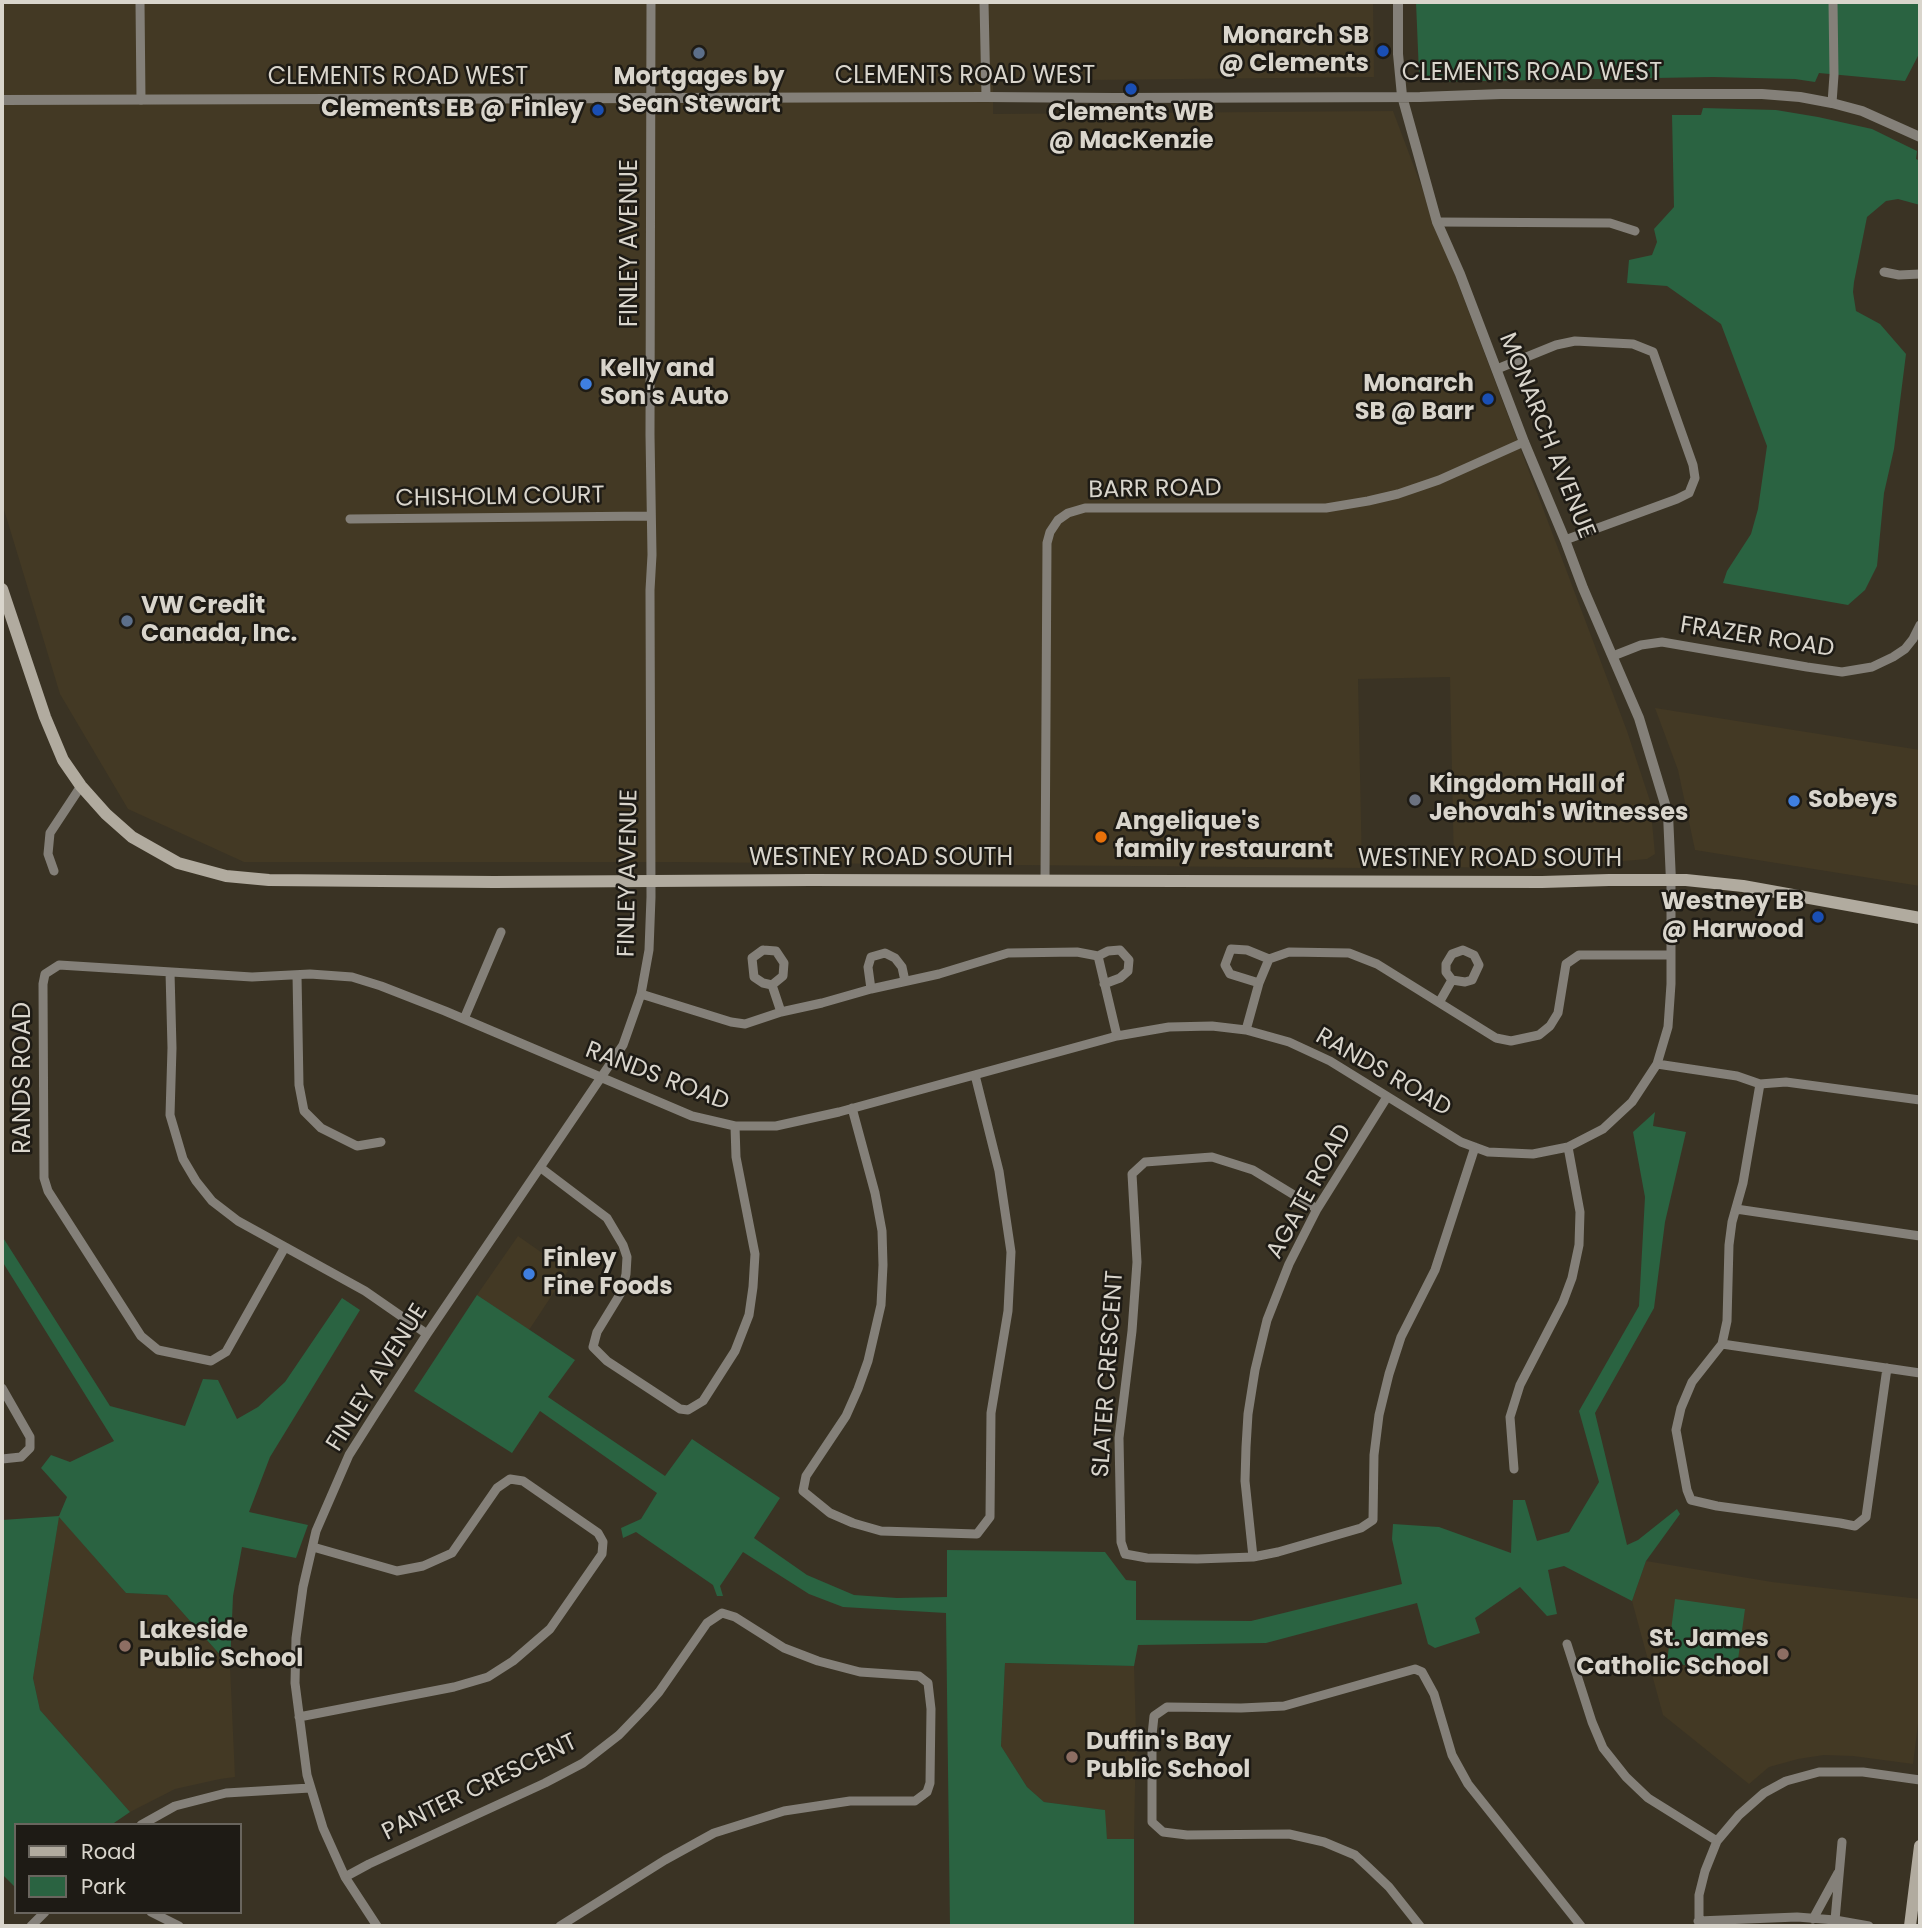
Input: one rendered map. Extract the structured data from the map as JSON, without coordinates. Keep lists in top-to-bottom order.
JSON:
{
  "streets": {
    "main road": ["WESTNEY ROAD SOUTH"],
    "street": [
      "CLEMENTS ROAD WEST",
      "FINLEY AVENUE",
      "MONARCH AVENUE",
      "BARR ROAD",
      "CHISHOLM COURT",
      "FRAZER ROAD",
      "RANDS ROAD",
      "AGATE ROAD",
      "SLATER CRESCENT",
      "PANTER CRESCENT"
    ]
  },
  "crossings": [
    ["CLEMENTS ROAD WEST", "FINLEY AVENUE"],
    ["CLEMENTS ROAD WEST", "MONARCH AVENUE"],
    ["FINLEY AVENUE", "CHISHOLM COURT"],
    ["FINLEY AVENUE", "WESTNEY ROAD SOUTH"],
    ["FINLEY AVENUE", "RANDS ROAD"],
    ["FINLEY AVENUE", "PANTER CRESCENT"],
    ["MONARCH AVENUE", "BARR ROAD"],
    ["MONARCH AVENUE", "FRAZER ROAD"],
    ["MONARCH AVENUE", "WESTNEY ROAD SOUTH"],
    ["MONARCH AVENUE", "RANDS ROAD"],
    ["BARR ROAD", "WESTNEY ROAD SOUTH"],
    ["WESTNEY ROAD SOUTH", "RANDS ROAD"],
    ["RANDS ROAD", "AGATE ROAD"],
    ["RANDS ROAD", "SLATER CRESCENT"],
    ["AGATE ROAD", "SLATER CRESCENT"]
  ],
  "places": [
    "Monarch SB @ Clements",
    "Mortgages by Sean Stewart",
    "Clements WB @ MacKenzie",
    "Clements EB @ Finley",
    "Kelly and Son's Auto",
    "Monarch SB @ Barr",
    "VW Credit Canada, Inc.",
    "Kingdom Hall of Jehovah's Witnesses",
    "Sobeys",
    "Angelique's family restaurant",
    "Westney EB @ Harwood",
    "Finley Fine Foods",
    "Lakeside Public School",
    "St. James Catholic School",
    "Duffin's Bay Public School"
  ],
  "legend": ["Road", "Park"]
}
